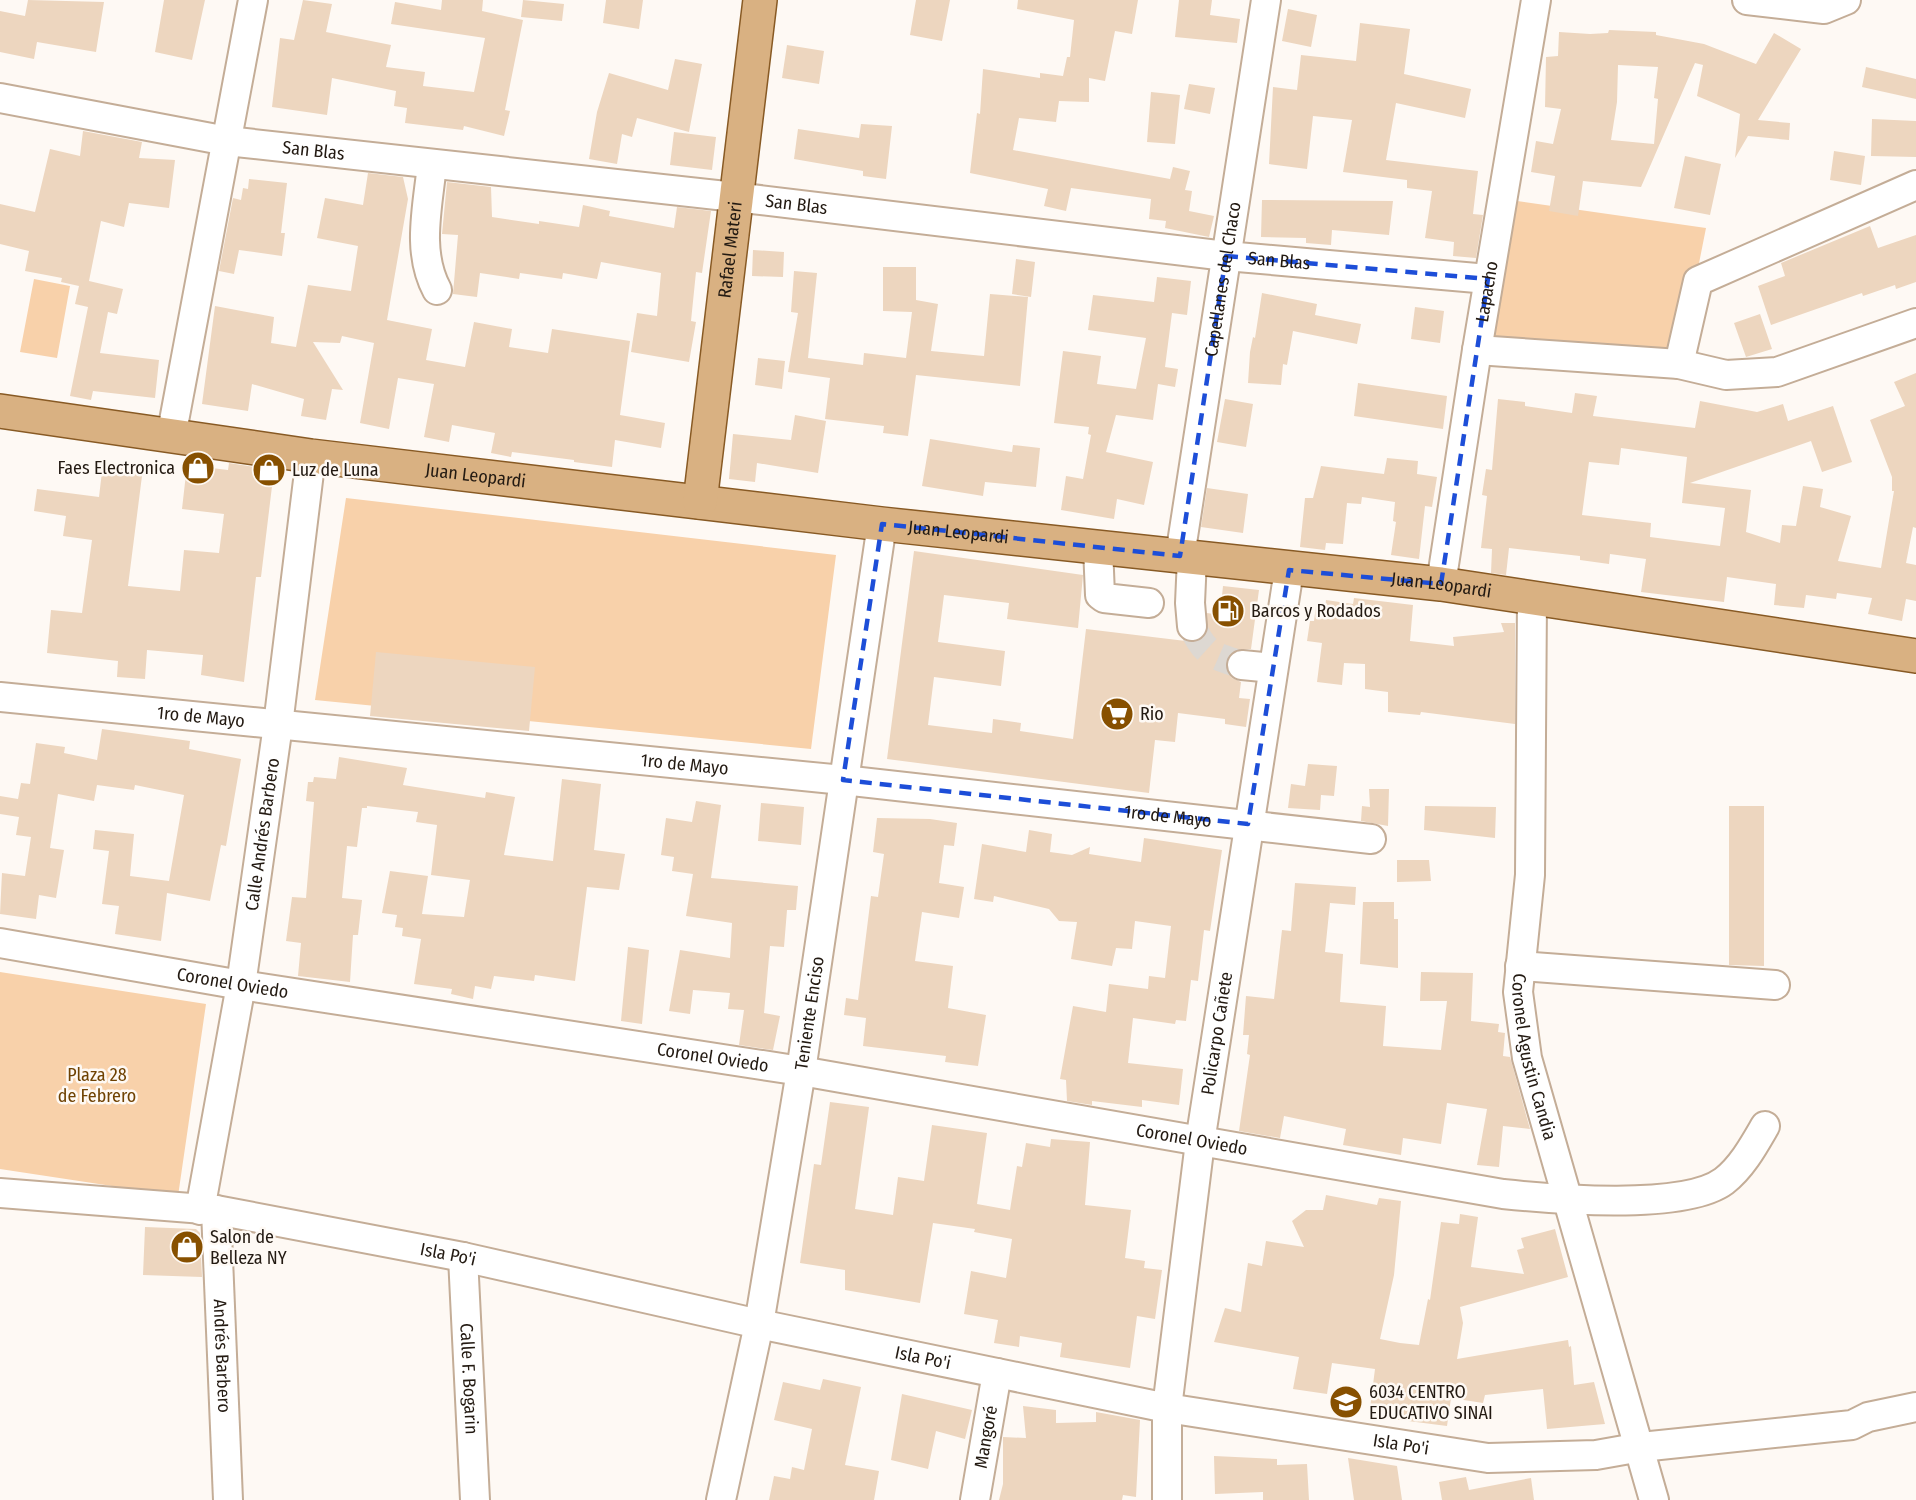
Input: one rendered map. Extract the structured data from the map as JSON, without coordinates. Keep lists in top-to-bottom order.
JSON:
{
  "streets": {
    "main road": ["Rafael Materi", "Juan Leopardi"],
    "street": [
      "San Blas",
      "Capellanes del Chaco",
      "Lapacho",
      "1ro de Mayo",
      "Calle Andrés Barbero",
      "Coronel Oviedo",
      "Teniente Enciso",
      "Policarpo Cañete",
      "Coronel Agustin Candia",
      "Isla Po'i",
      "Andrés Barbero",
      "Calle F. Bogarin",
      "Mangoré"
    ]
  },
  "crossings": [
    ["San Blas", "Rafael Materi"],
    ["San Blas", "Capellanes del Chaco"],
    ["San Blas", "Lapacho"],
    ["Rafael Materi", "Juan Leopardi"],
    ["Capellanes del Chaco", "Juan Leopardi"],
    ["Lapacho", "Juan Leopardi"],
    ["Juan Leopardi", "Calle Andrés Barbero"],
    ["Juan Leopardi", "Teniente Enciso"],
    ["Juan Leopardi", "Policarpo Cañete"],
    ["Juan Leopardi", "Coronel Agustin Candia"],
    ["1ro de Mayo", "Calle Andrés Barbero"],
    ["1ro de Mayo", "Teniente Enciso"],
    ["1ro de Mayo", "Policarpo Cañete"],
    ["Calle Andrés Barbero", "Coronel Oviedo"],
    ["Calle Andrés Barbero", "Isla Po'i"],
    ["Calle Andrés Barbero", "Andrés Barbero"],
    ["Coronel Oviedo", "Teniente Enciso"],
    ["Coronel Oviedo", "Policarpo Cañete"],
    ["Coronel Oviedo", "Coronel Agustin Candia"],
    ["Teniente Enciso", "Isla Po'i"],
    ["Policarpo Cañete", "Isla Po'i"],
    ["Coronel Agustin Candia", "Isla Po'i"],
    ["Isla Po'i", "Andrés Barbero"],
    ["Isla Po'i", "Calle F. Bogarin"],
    ["Isla Po'i", "Mangoré"]
  ],
  "parks": ["Plaza 28 de Febrero"],
  "places": {
    "shop": ["Faes Electronica", "Luz de Luna", "Salon de Belleza NY"],
    "fuel station": ["Barcos y Rodados"],
    "supermarket": ["Rio"],
    "school or university": ["6034 CENTRO EDUCATIVO SINAI"]
  }
}
